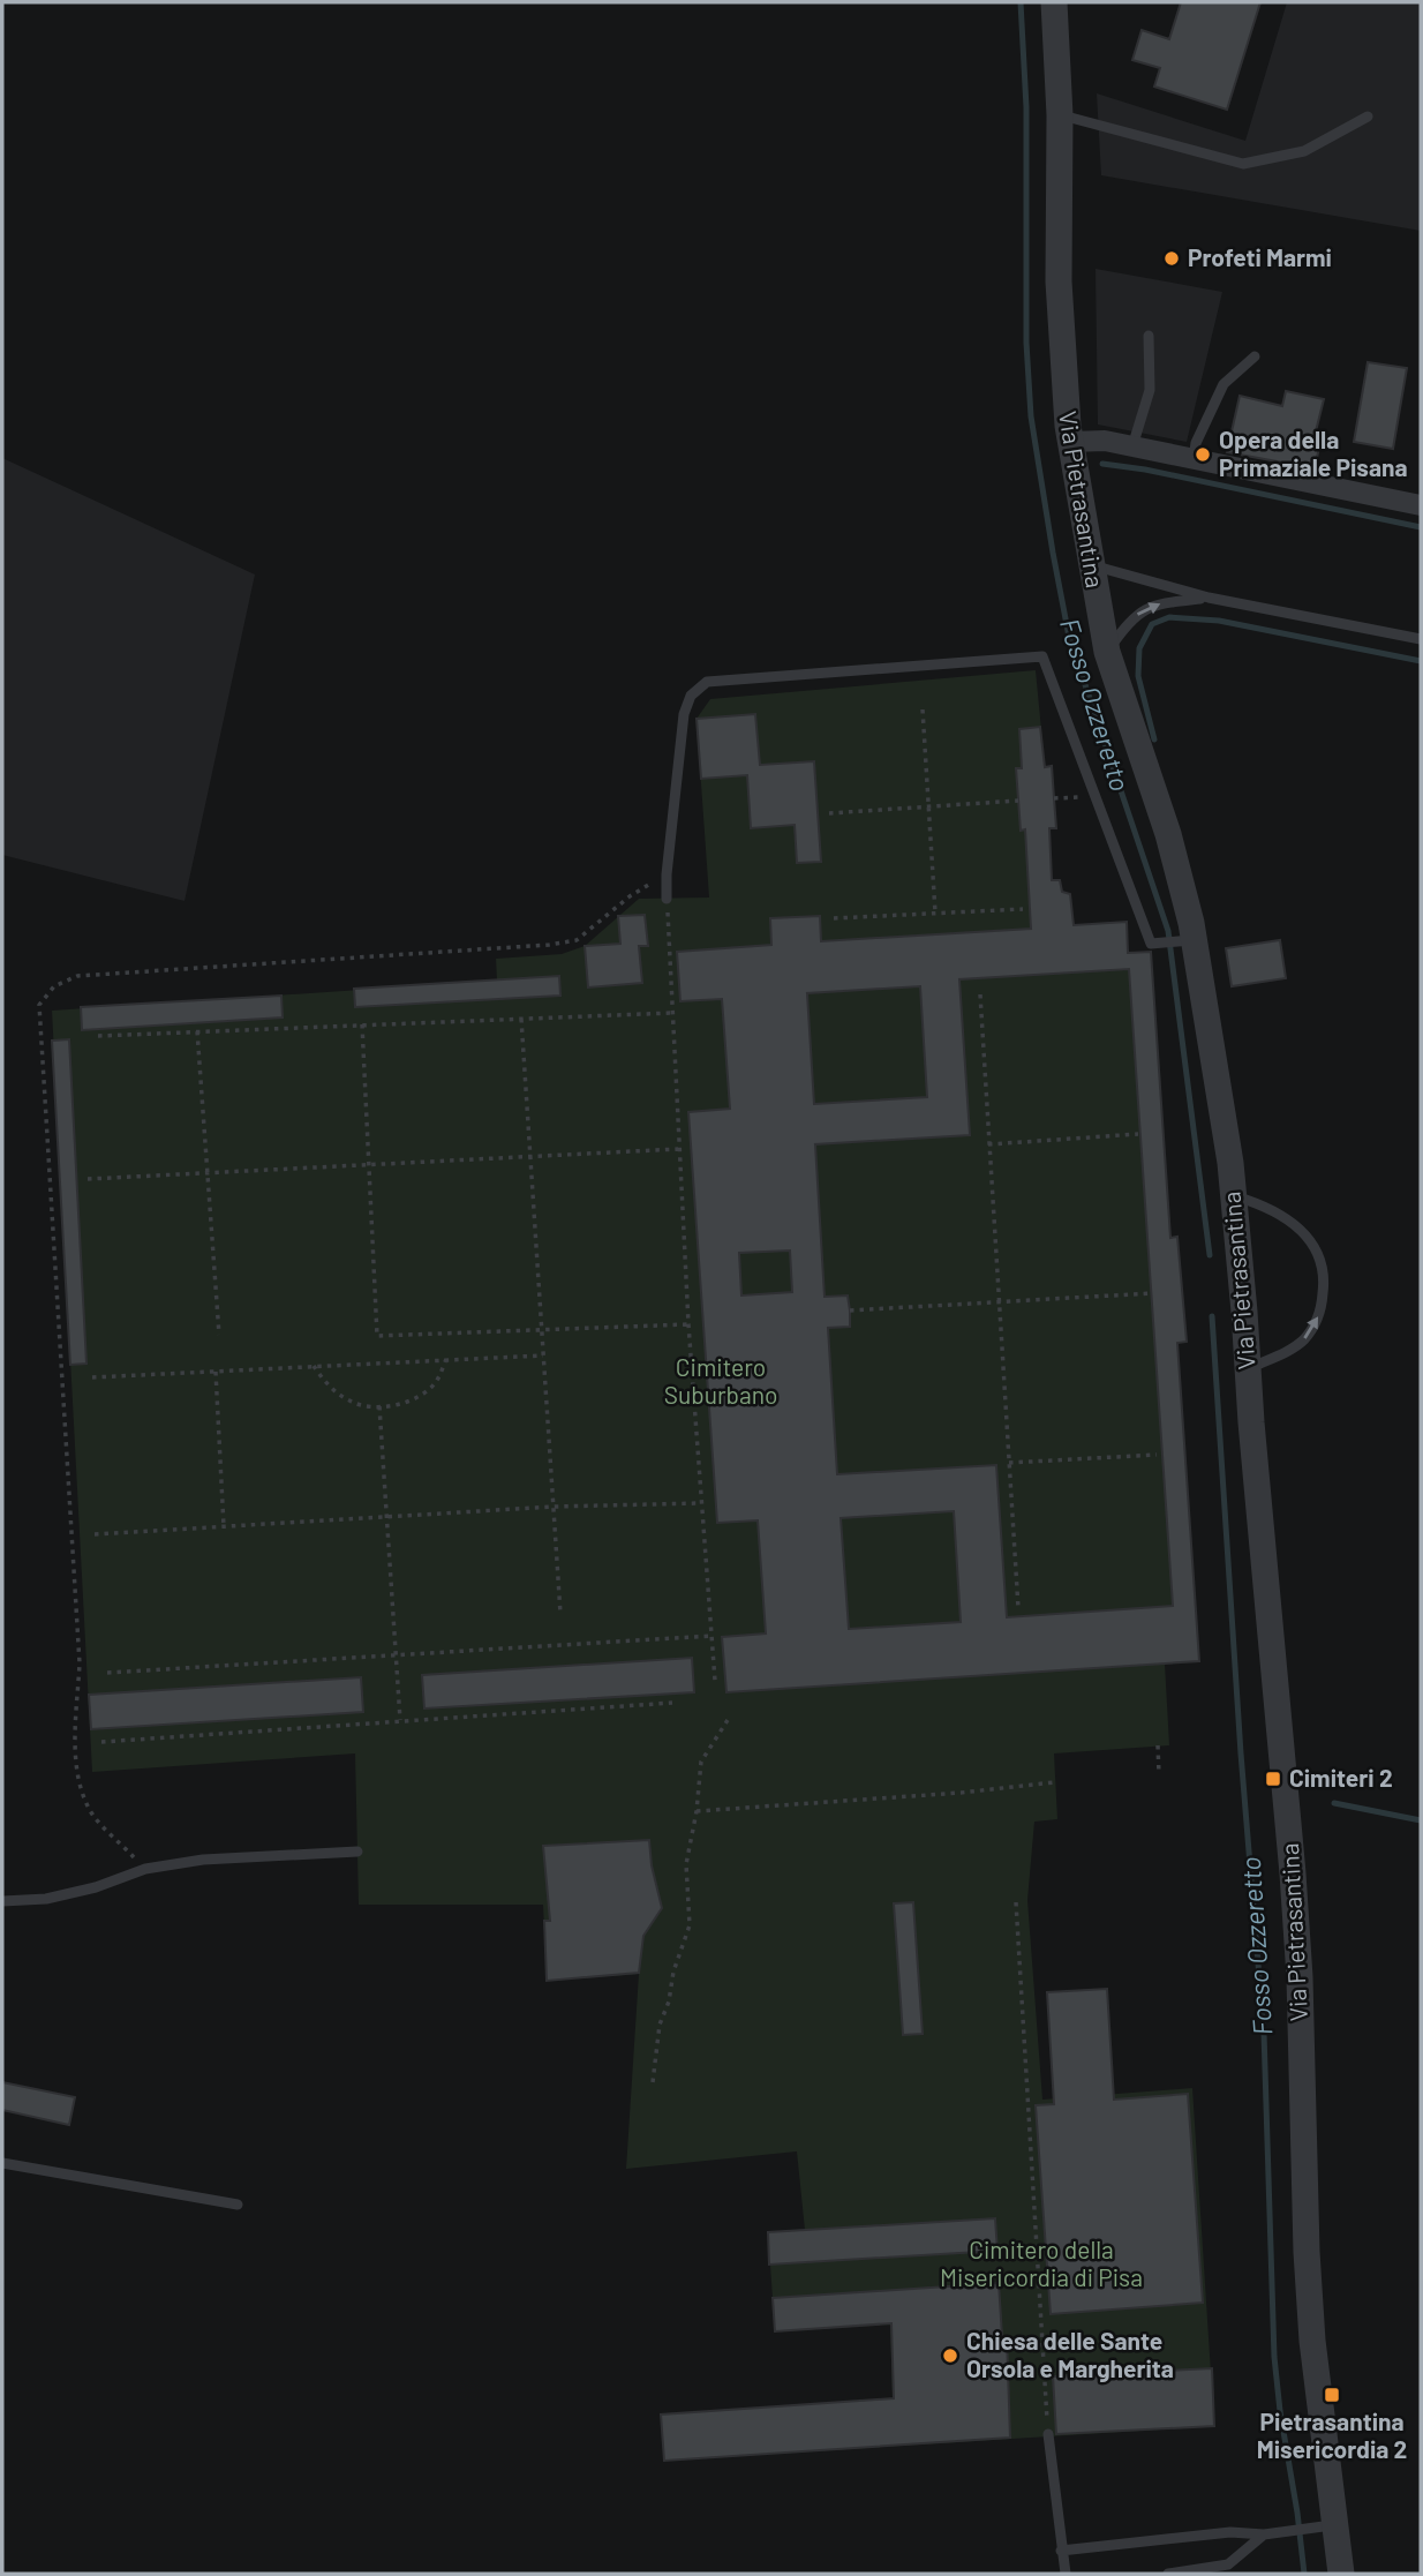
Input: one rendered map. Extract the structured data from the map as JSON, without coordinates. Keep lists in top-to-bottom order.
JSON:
{
  "streets": {
    "street": ["Via Pietrasantina"]
  },
  "water": ["Fosso Ozzeretto"],
  "parks": ["Cimitero Suburbano", "Cimitero della Misericordia di Pisa"],
  "places": {
    "other": ["Profeti Marmi", "Opera della Primaziale Pisana", "Chiesa delle Sante Orsola e Margherita"],
    "transit": ["Cimiteri 2", "Pietrasantina Misericordia 2"]
  }
}
